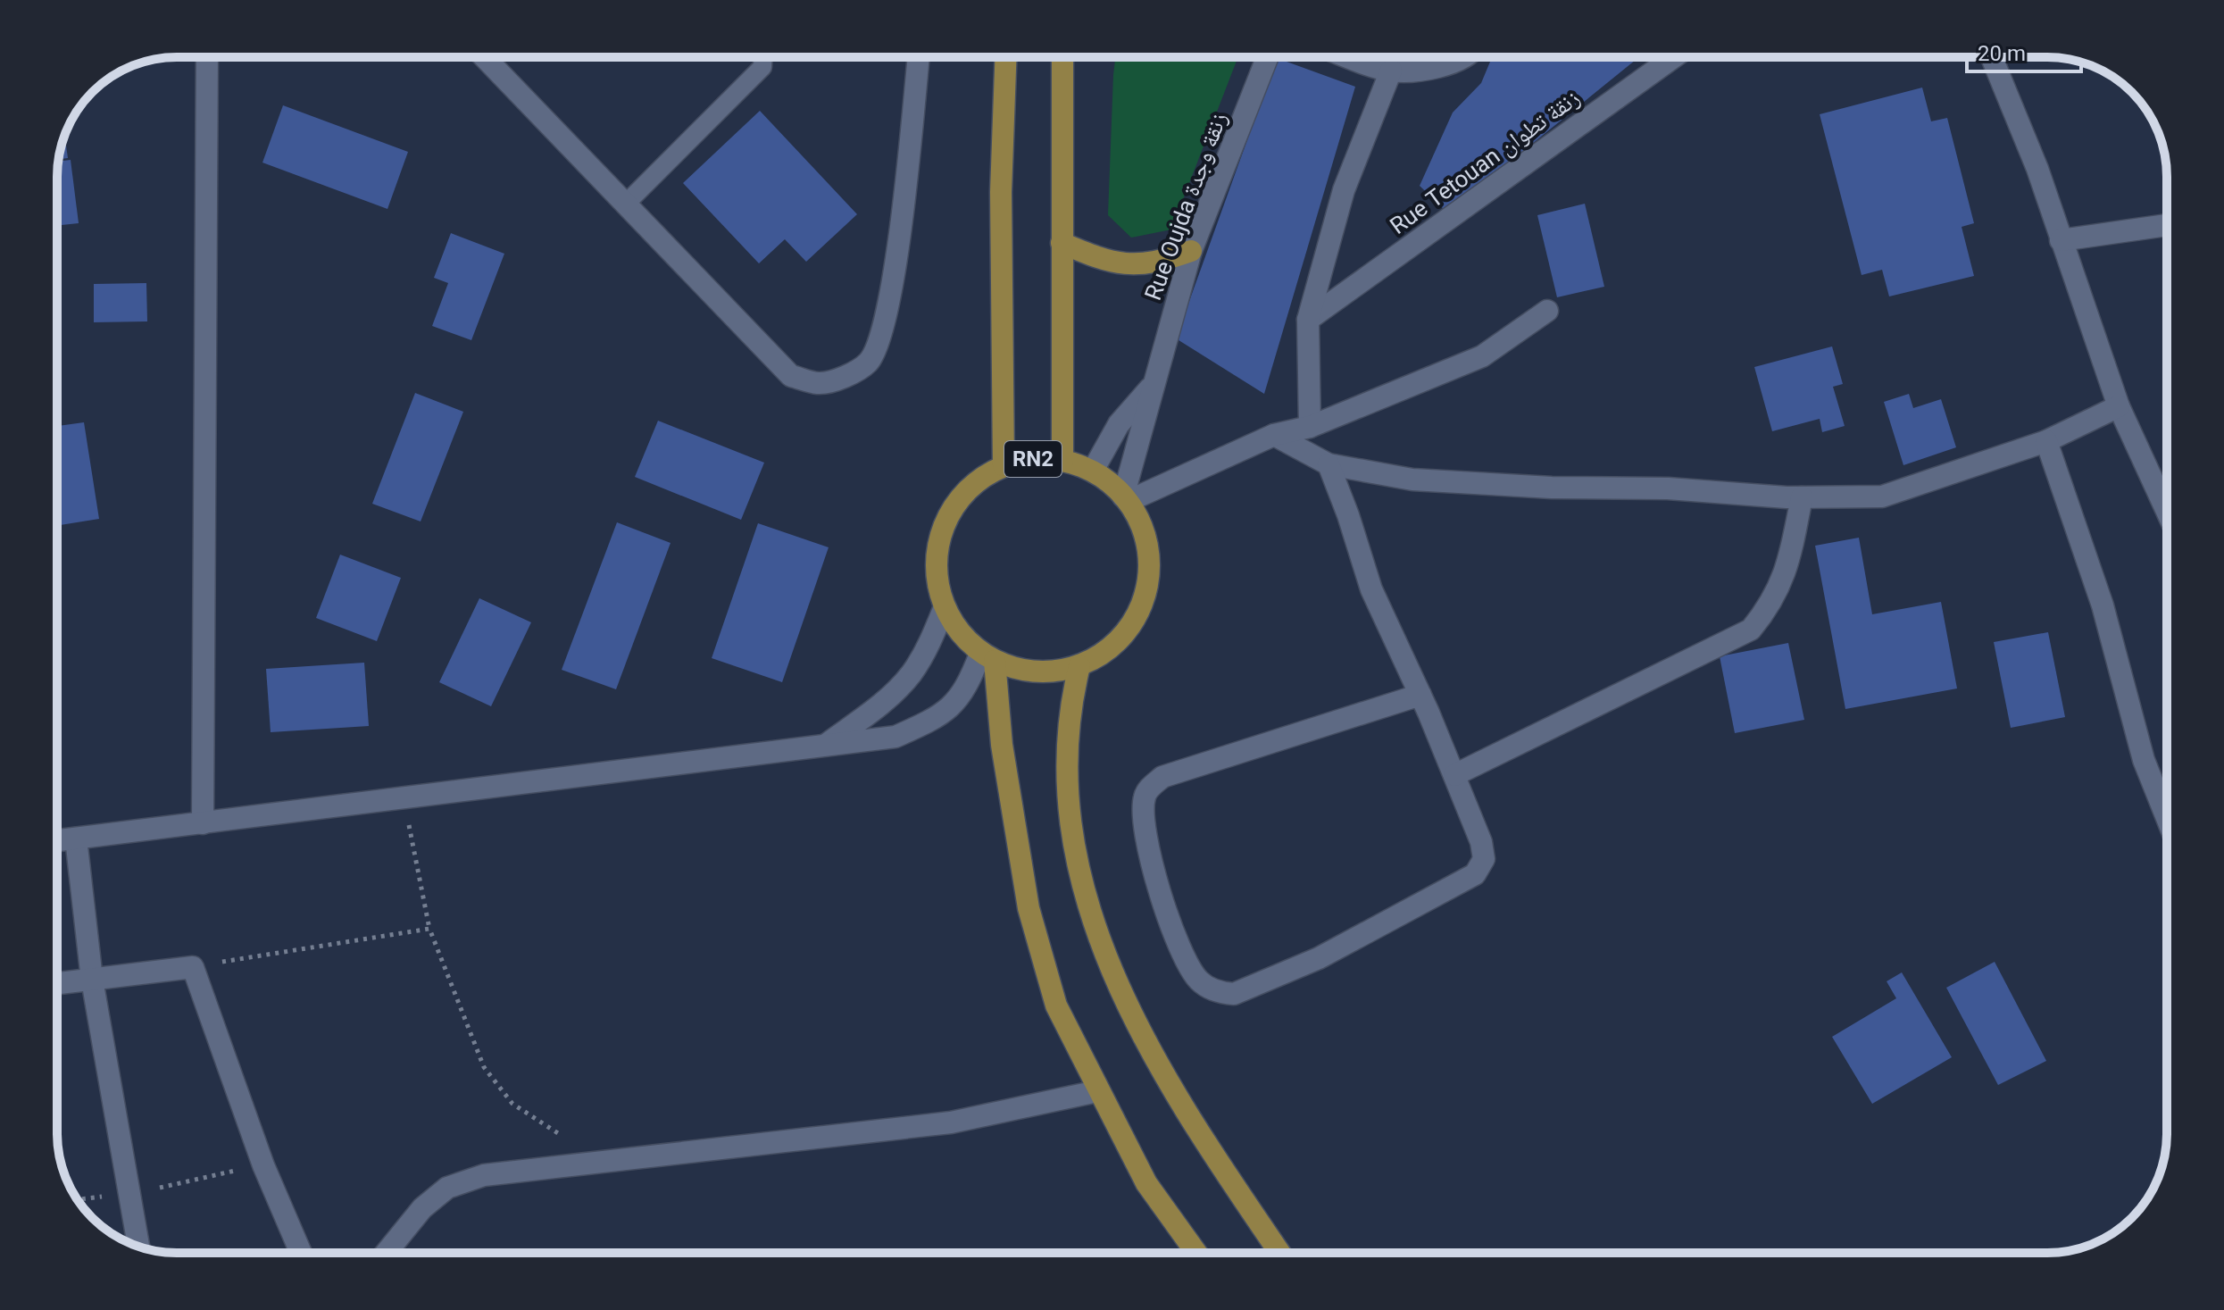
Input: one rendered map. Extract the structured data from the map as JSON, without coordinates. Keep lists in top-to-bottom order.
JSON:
{
  "streets": {
    "highway": ["RN2"],
    "street": ["Rue Tetouan زنقة تطوان", "Rue Oujda زنقة وجدة"]
  },
  "crossings": [
    ["Rue Oujda زنقة وجدة", "RN2"]
  ],
  "scale_bar": "20 m"
}
